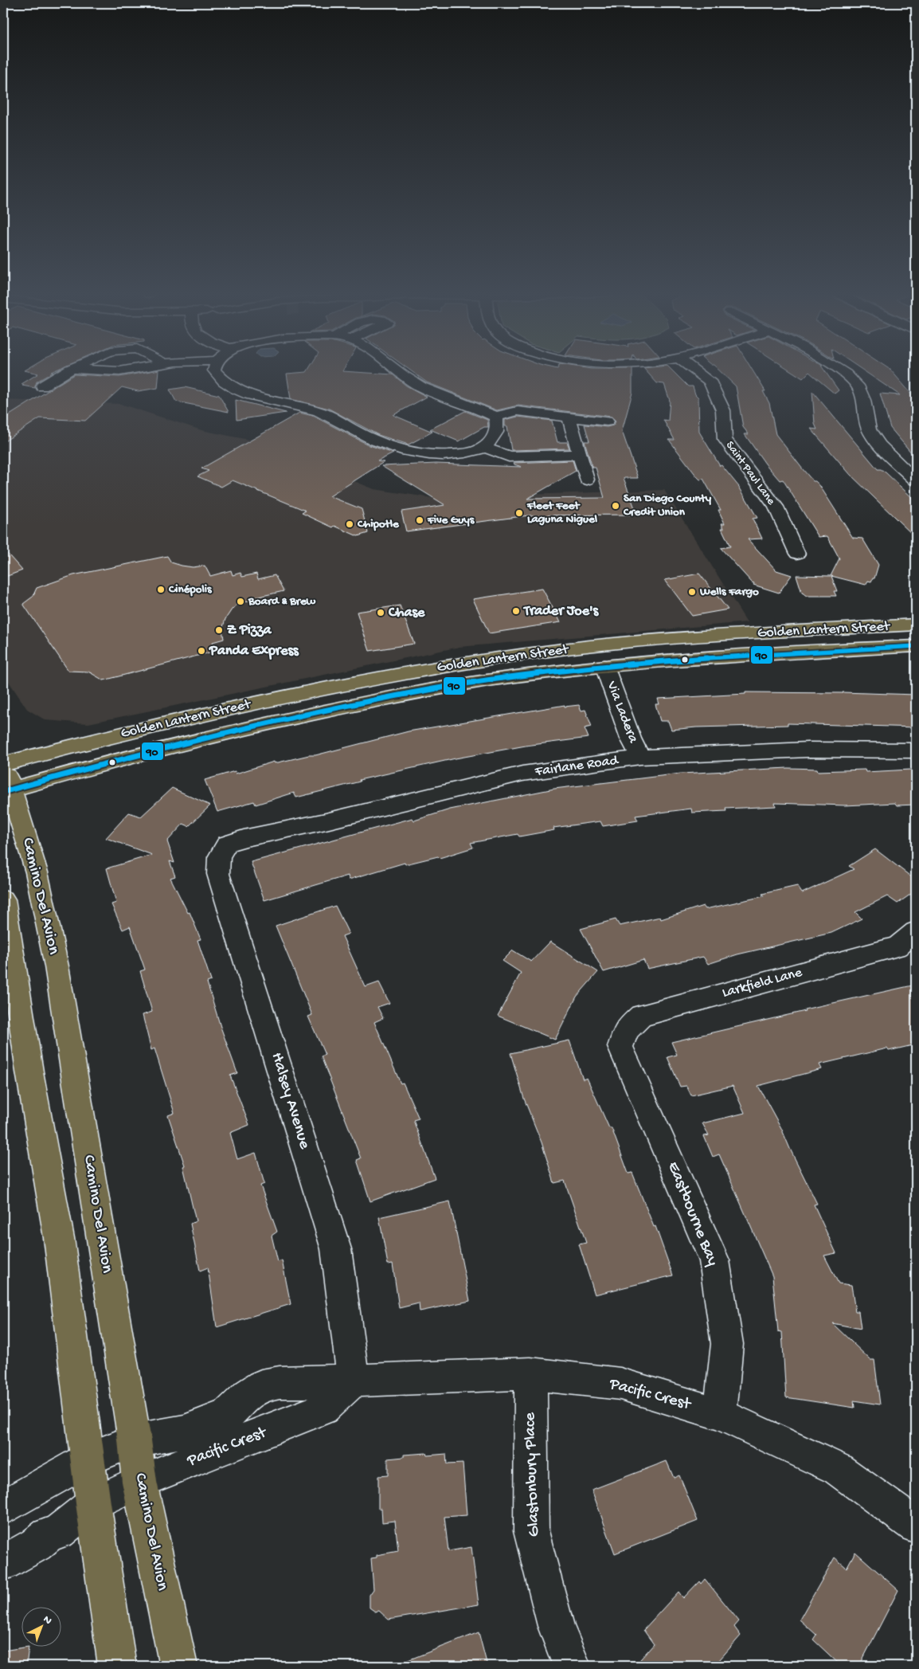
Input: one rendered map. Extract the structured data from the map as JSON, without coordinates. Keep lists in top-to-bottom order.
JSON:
{
  "streets": {
    "main road": ["Golden Lantern Street", "Camino Del Avion"],
    "street": [
      "Saint Paul Lane",
      "Via Ladera",
      "Fairlane Road",
      "Larkfield Lane",
      "Halsey Avenue",
      "Eastbourne Bay",
      "Pacific Crest",
      "Glastonbury Place"
    ]
  },
  "crossings": [
    ["Golden Lantern Street", "Via Ladera"],
    ["Golden Lantern Street", "Camino Del Avion"],
    ["Via Ladera", "Fairlane Road"],
    ["Fairlane Road", "Halsey Avenue"],
    ["Camino Del Avion", "Pacific Crest"],
    ["Larkfield Lane", "Eastbourne Bay"],
    ["Halsey Avenue", "Pacific Crest"],
    ["Eastbourne Bay", "Pacific Crest"],
    ["Pacific Crest", "Glastonbury Place"]
  ],
  "places": [
    "San Diego County Credit Union",
    "Fleet Feet Laguna Niguel",
    "Five Guys",
    "Chipotle",
    "Cinépolis",
    "Wells Fargo",
    "Board & Brew",
    "Trader Joe's",
    "Chase",
    "Z Pizza",
    "Panda Express"
  ],
  "lines": ["transit line 90"],
  "north": "top right"
}
